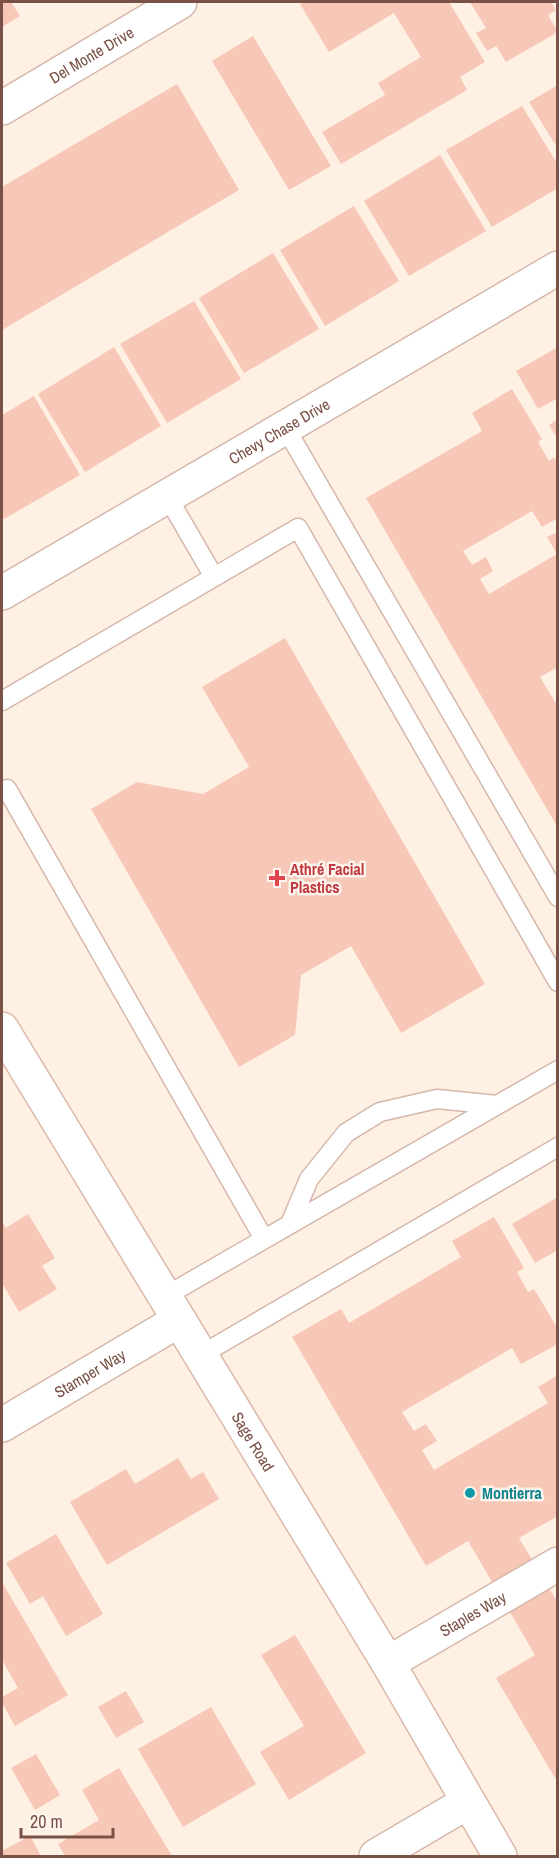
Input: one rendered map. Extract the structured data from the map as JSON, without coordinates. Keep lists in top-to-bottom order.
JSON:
{
  "streets": {
    "street": [
      "Del Monte Drive",
      "Chevy Chase Drive",
      "Stamper Way",
      "Sage Road",
      "Staples Way"
    ]
  },
  "crossings": [
    ["Stamper Way", "Sage Road"],
    ["Sage Road", "Staples Way"]
  ],
  "places": {
    "health": ["Athré Facial Plastics"],
    "other": ["Montierra"]
  },
  "scale_bar": "20 m"
}
